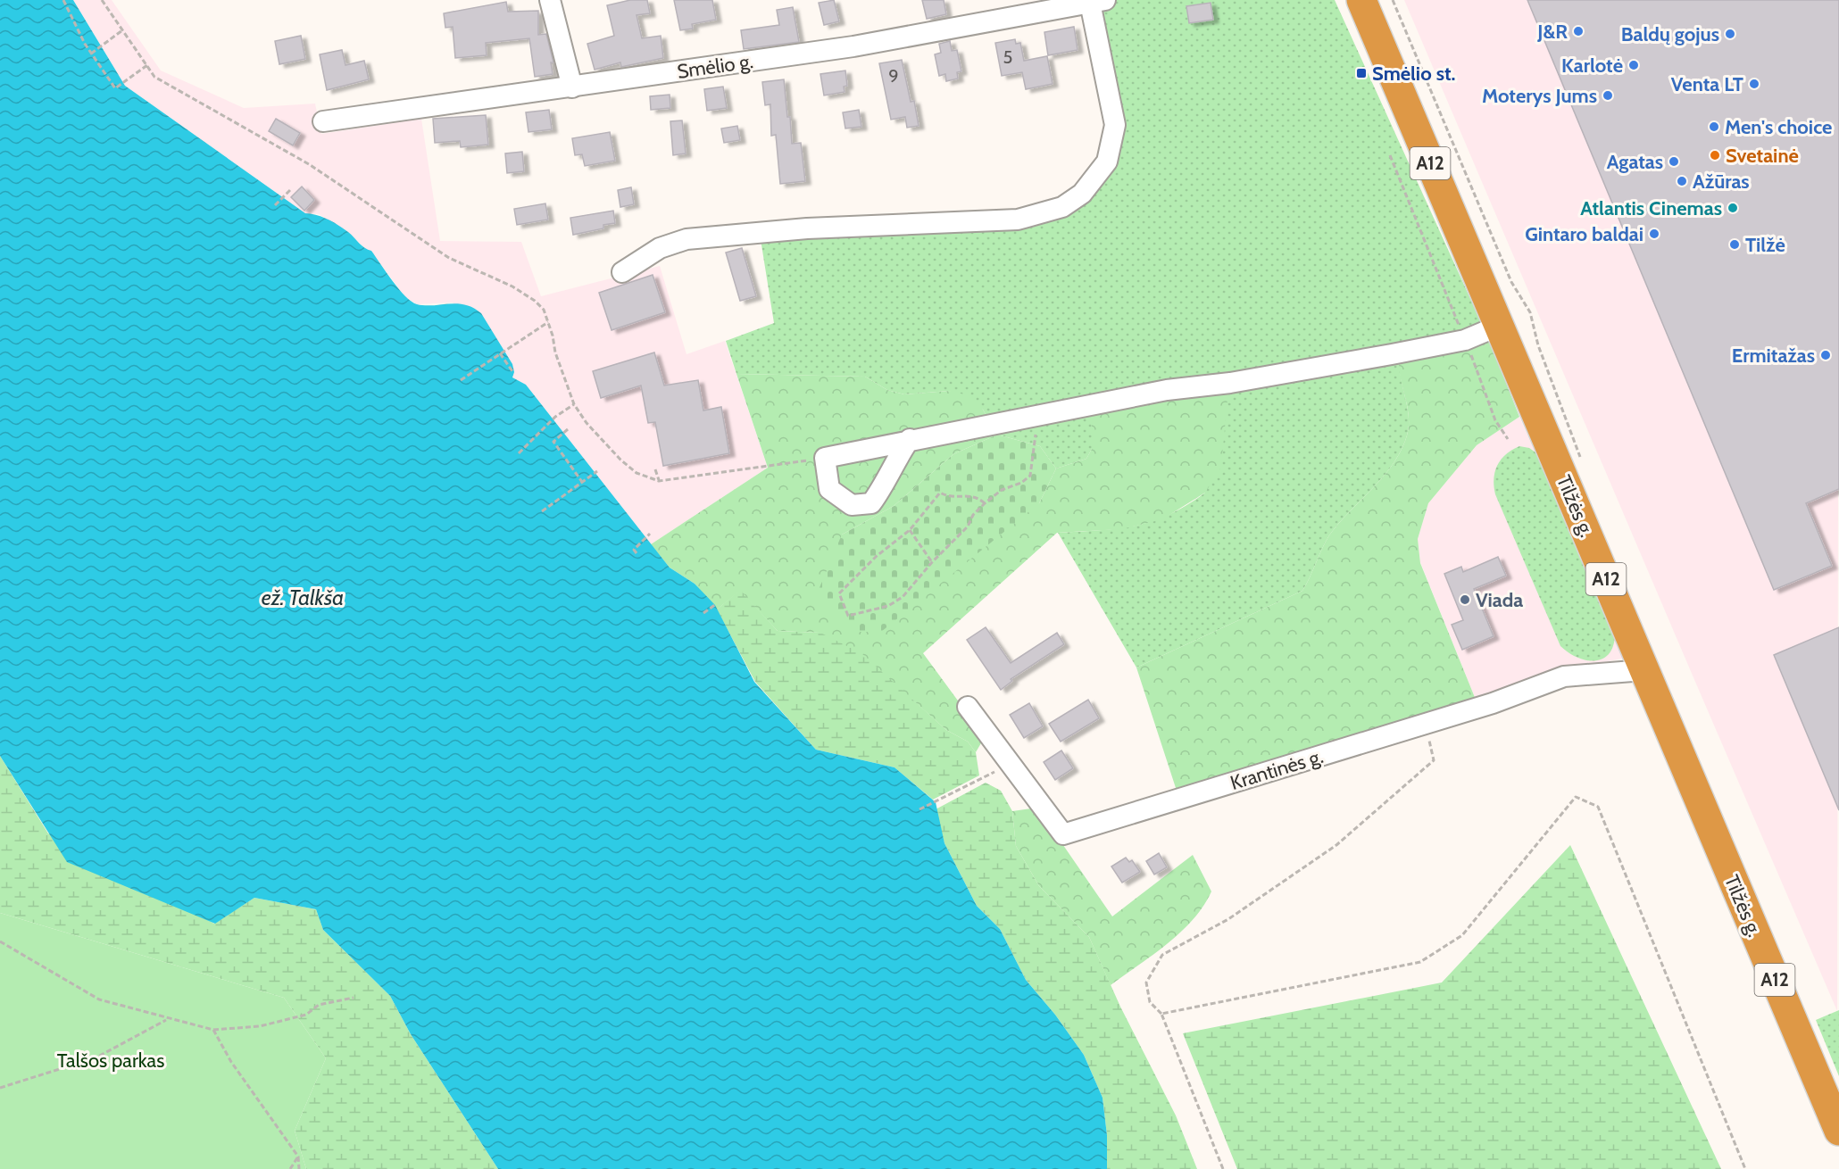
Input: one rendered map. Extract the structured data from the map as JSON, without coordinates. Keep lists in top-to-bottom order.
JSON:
{
  "streets": {
    "highway": ["A12", "Tilžės g."],
    "street": ["Smėlio g.", "Krantinės g."]
  },
  "crossings": [
    ["Tilžės g.", "Krantinės g."]
  ],
  "water": ["ež. Talkša"],
  "parks": ["Talšos parkas"],
  "places": {
    "other": [
      "J&R",
      "Baldų gojus",
      "Karlotė",
      "Venta LT",
      "Moterys Jums",
      "Men's choice",
      "Svetainė",
      "Agatas",
      "Ažūras",
      "Atlantis Cinemas",
      "Gintaro baldai",
      "Tilžė",
      "Ermitažas",
      "Viada"
    ],
    "transit": ["Smėlio st."]
  },
  "house_numbers": ["5", "9"]
}
